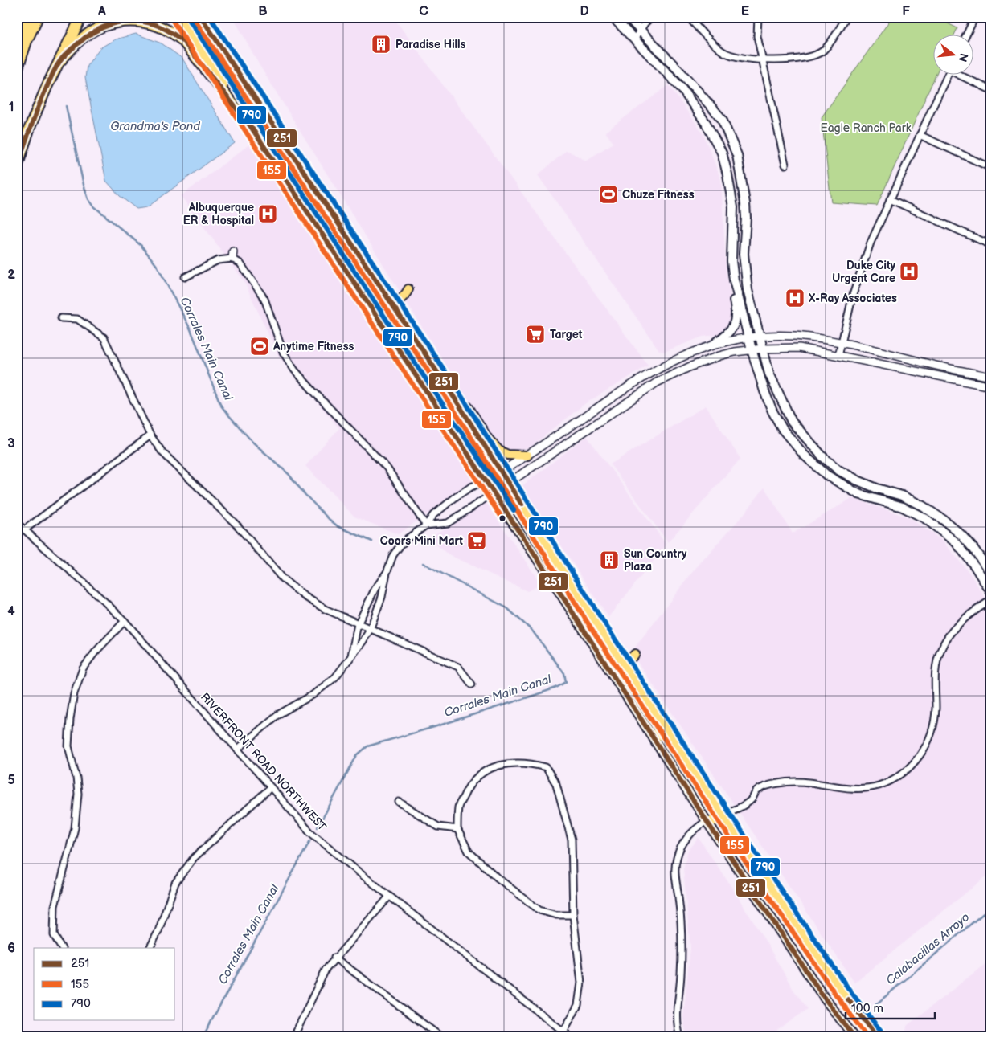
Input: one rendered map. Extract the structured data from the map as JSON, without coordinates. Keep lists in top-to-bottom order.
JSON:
{
  "streets": {
    "street": ["RIVERFRONT ROAD NORTHWEST"]
  },
  "water": ["Grandma's Pond", "Corrales Main Canal", "Calabacillas Arroyo"],
  "parks": ["Eagle Ranch Park"],
  "places": {
    "building": ["Paradise Hills", "Sun Country Plaza"],
    "sports": ["Chuze Fitness", "Anytime Fitness"],
    "hospital": ["Albuquerque ER & Hospital", "Duke City Urgent Care", "X-Ray Associates"],
    "supermarket": ["Target", "Coors Mini Mart"]
  },
  "lines": ["transit line 251", "transit line 790", "transit line 155"],
  "legend": ["251", "155", "790"],
  "scale_bar": "100 m",
  "north": "right",
  "grid": {
    "columns": [
      "A",
      "B",
      "C",
      "D",
      "E",
      "F"
    ],
    "rows": [
      "1",
      "2",
      "3",
      "4",
      "5",
      "6"
    ]
  }
}
